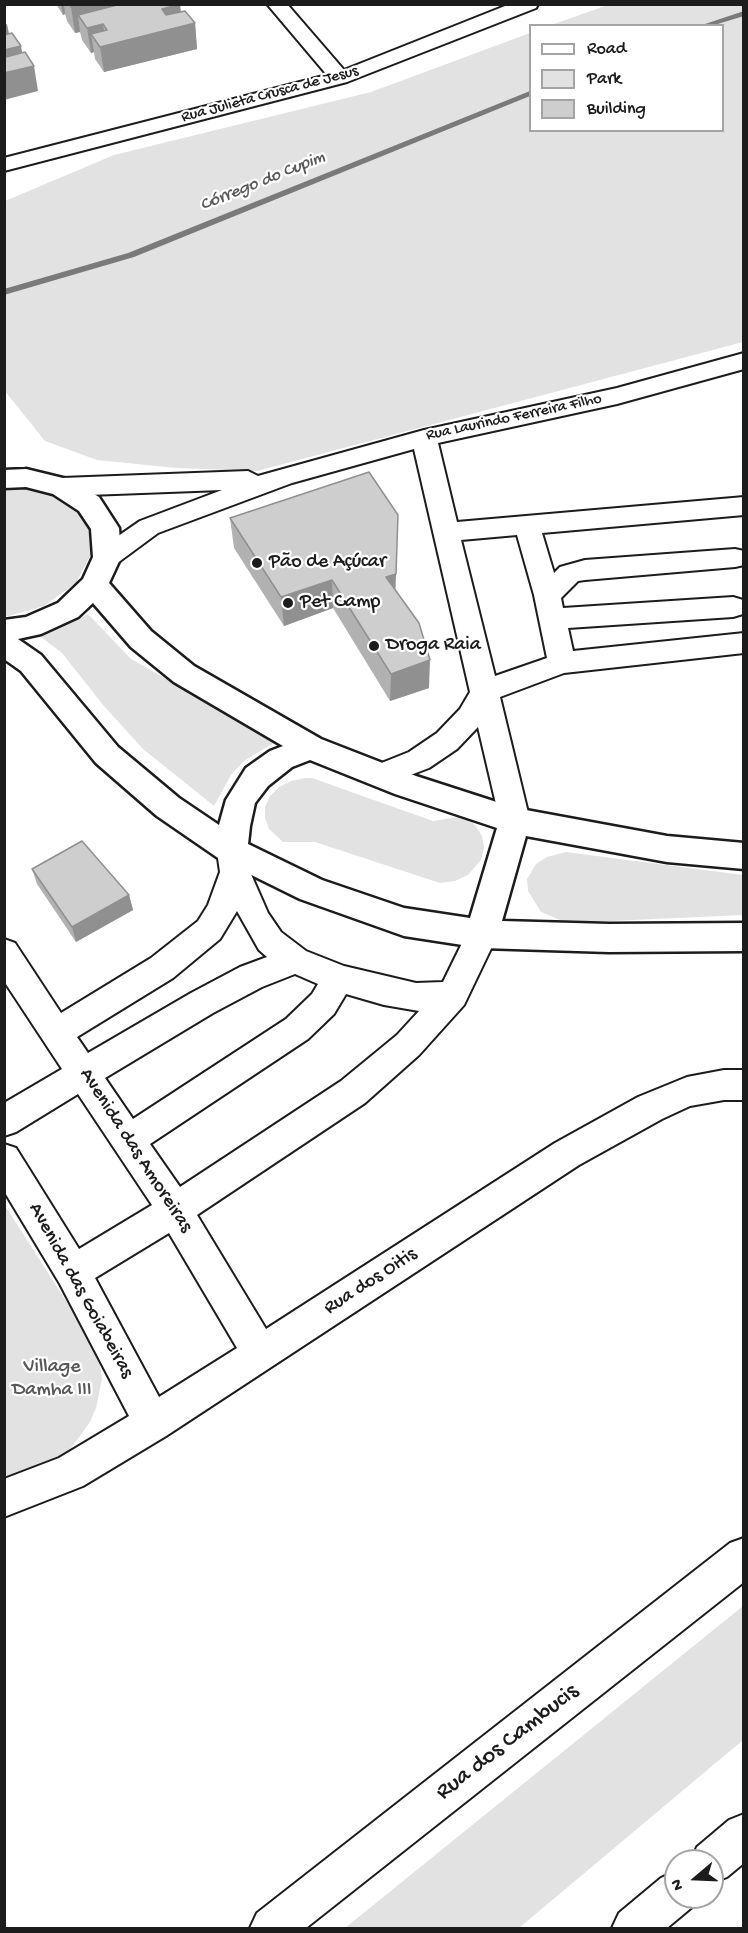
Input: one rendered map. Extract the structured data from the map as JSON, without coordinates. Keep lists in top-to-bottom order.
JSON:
{
  "streets": {
    "street": [
      "Rua Julieta Crusca de Jesus",
      "Rua Laurindo Ferreira Filho",
      "Avenida das Amoreiras",
      "Rua dos Oitis",
      "Avenida das Goiabeiras",
      "Rua dos Cambucis"
    ]
  },
  "crossings": [
    ["Avenida das Amoreiras", "Rua dos Oitis"],
    ["Rua dos Oitis", "Avenida das Goiabeiras"]
  ],
  "water": ["Córrego do Cupim"],
  "parks": ["Village Damha III"],
  "places": ["Pão de Açúcar", "Pet Camp", "Droga Raia"],
  "legend": ["Road", "Park", "Building"],
  "north": "left"
}
